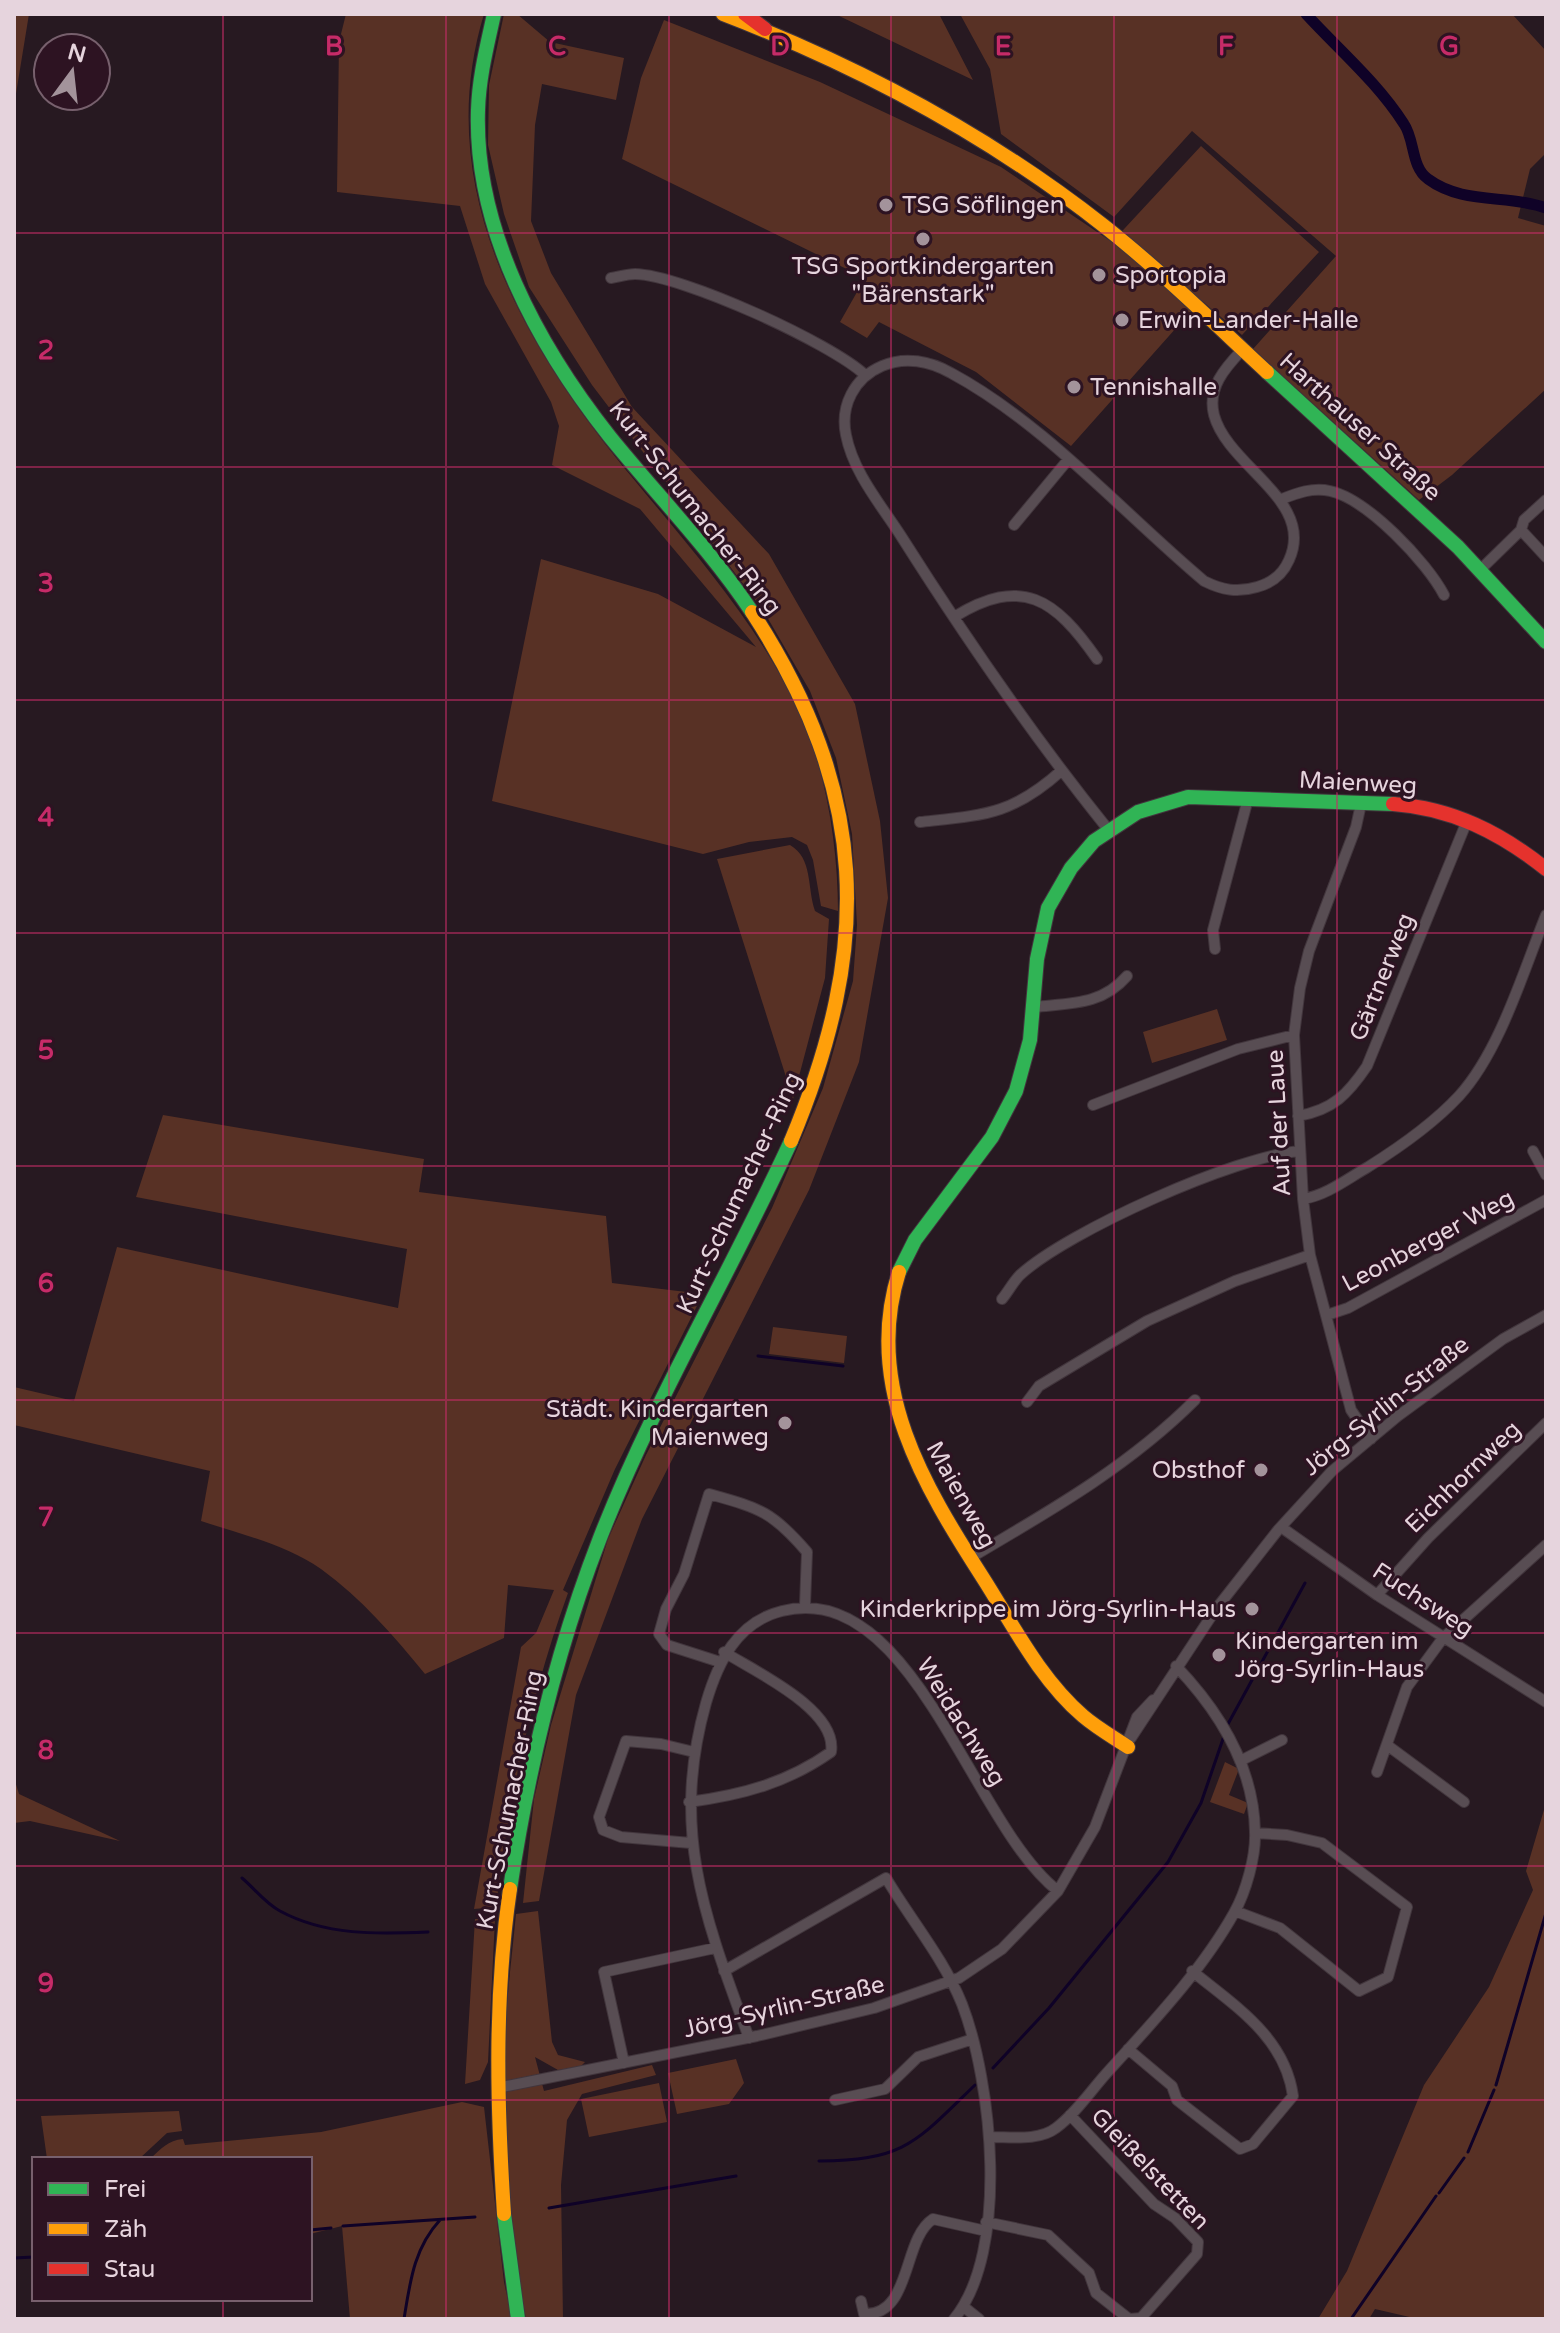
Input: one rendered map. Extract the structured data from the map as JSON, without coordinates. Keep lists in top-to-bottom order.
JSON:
{
  "streets": {
    "street": [
      "Harthauser Straße",
      "Kurt-Schumacher-Ring",
      "Maienweg",
      "Gärtnerweg",
      "Auf der Laue",
      "Leonberger Weg",
      "Jörg-Syrlin-Straße",
      "Eichhornweg",
      "Fuchsweg",
      "Weidachweg",
      "Gleißelstetten"
    ]
  },
  "crossings": [
    ["Kurt-Schumacher-Ring", "Jörg-Syrlin-Straße"],
    ["Maienweg", "Gärtnerweg"],
    ["Maienweg", "Auf der Laue"],
    ["Maienweg", "Jörg-Syrlin-Straße"],
    ["Gärtnerweg", "Auf der Laue"],
    ["Auf der Laue", "Leonberger Weg"],
    ["Auf der Laue", "Jörg-Syrlin-Straße"],
    ["Jörg-Syrlin-Straße", "Fuchsweg"],
    ["Jörg-Syrlin-Straße", "Weidachweg"],
    ["Jörg-Syrlin-Straße", "Gleißelstetten"],
    ["Eichhornweg", "Fuchsweg"]
  ],
  "places": [
    "TSG Söflingen",
    "TSG Sportkindergarten \"Bärenstark\"",
    "Sportopia",
    "Erwin-Lander-Halle",
    "Tennishalle",
    "Städt. Kindergarten Maienweg",
    "Obsthof",
    "Kinderkrippe im Jörg-Syrlin-Haus",
    "Kindergarten im Jörg-Syrlin-Haus"
  ],
  "legend": ["Frei", "Zäh", "Stau"],
  "north": "top",
  "grid": {
    "columns": [
      "B",
      "C",
      "D",
      "E",
      "F",
      "G"
    ],
    "rows": [
      "2",
      "3",
      "4",
      "5",
      "6",
      "7",
      "8",
      "9"
    ]
  }
}
